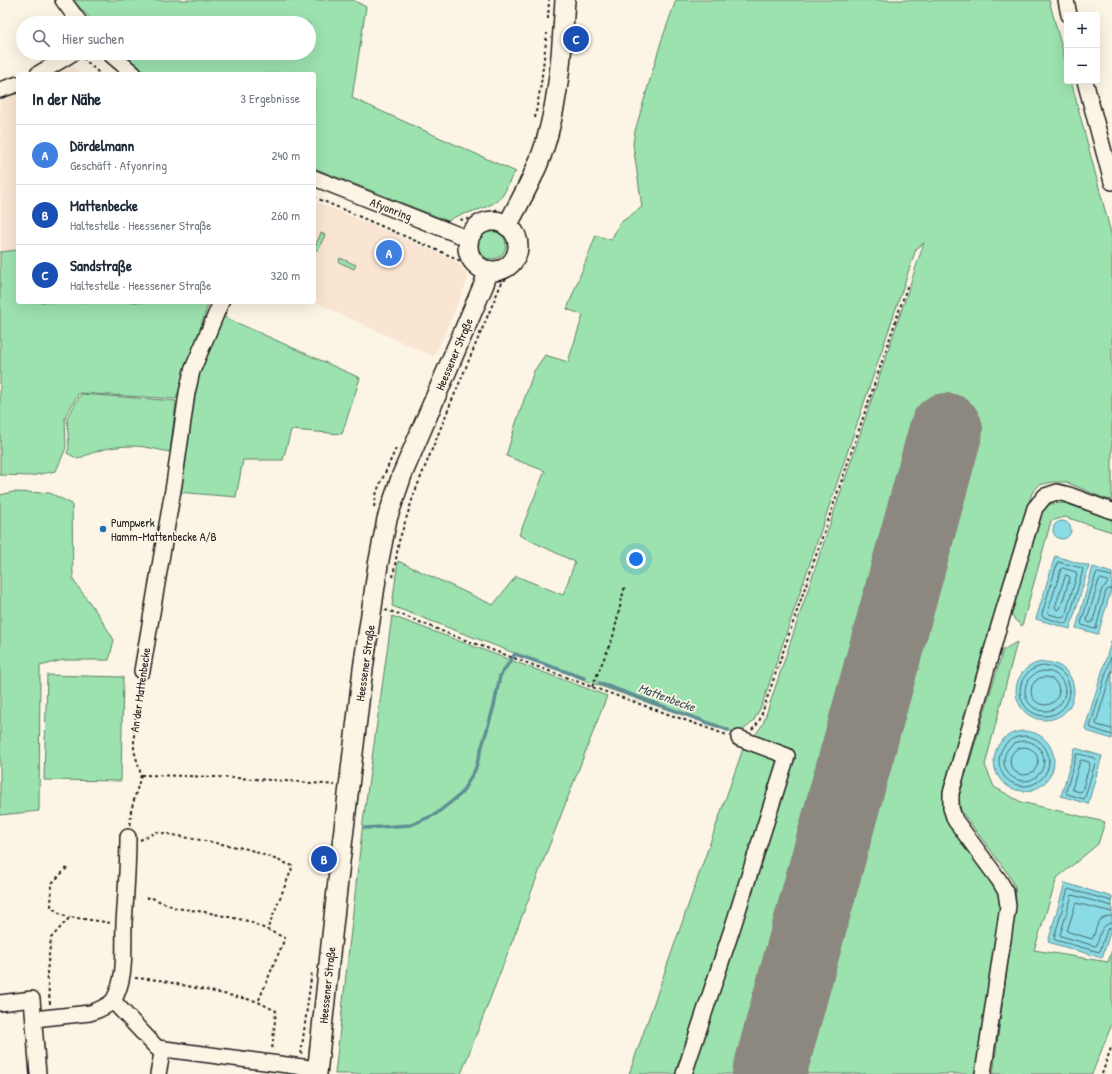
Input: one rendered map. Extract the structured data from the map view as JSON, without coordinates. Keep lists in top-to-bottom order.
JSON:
{
  "streets": {
    "main road": ["Heessener Straße"],
    "street": ["Afyonring", "An der Mattenbecke"]
  },
  "crossings": [
    ["Afyonring", "Heessener Straße"]
  ],
  "water": ["Mattenbecke"],
  "places": ["Pumpwerk Hamm-Mattenbecke A/B"],
  "page": {
    "map_buttons": ["+", "−"],
    "search": "Hier suchen",
    "pins": ["C", "A", "B"],
    "heading": ["In der Nähe", "3 Ergebnisse"],
    "list": [
      {
        "mark": "A",
        "name": "Dördelmann",
        "note": "Geschäft · Afyonring",
        "value": "240 m"
      },
      {
        "mark": "B",
        "name": "Mattenbecke",
        "note": "Haltestelle · Heessener Straße",
        "value": "260 m"
      },
      {
        "mark": "C",
        "name": "Sandstraße",
        "note": "Haltestelle · Heessener Straße",
        "value": "320 m"
      }
    ]
  }
}
